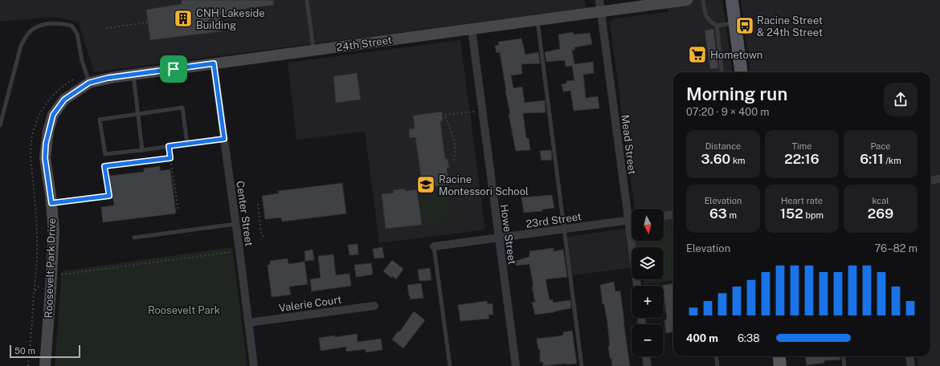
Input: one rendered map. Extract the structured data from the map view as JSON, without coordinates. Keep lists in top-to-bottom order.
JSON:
{
  "streets": {
    "street": [
      "24th Street",
      "Mead Street",
      "Center Street",
      "23rd Street",
      "Howe Street",
      "Roosevelt Park Drive",
      "Valerie Court"
    ]
  },
  "crossings": [
    ["24th Street", "Mead Street"],
    ["24th Street", "Center Street"],
    ["24th Street", "Howe Street"],
    ["24th Street", "Roosevelt Park Drive"],
    ["Mead Street", "23rd Street"],
    ["Center Street", "Valerie Court"],
    ["23rd Street", "Howe Street"]
  ],
  "parks": ["Roosevelt Park"],
  "places": {
    "building": ["CNH Lakeside Building"],
    "bus stop": ["Racine Street & 24th Street"],
    "supermarket": ["Hometown"],
    "school or university": ["Racine Montessori School"]
  },
  "scale_bar": "50 m",
  "north": "bottom",
  "page": {
    "heading": ["Morning run", "07:20 · 9 × 400 m"],
    "stats": [
      ["Distance", "3.60 km"],
      ["Time", "22:16"],
      ["Pace", "6:11 /km"],
      ["Elevation", "63 m"],
      ["Heart rate", "152 bpm"],
      ["kcal", "269"]
    ],
    "map_buttons": ["+", "−"],
    "chart": ["Elevation", "76–82 m"],
    "list": [
      {
        "name": "400 m",
        "note": "6:38"
      }
    ],
    "scale": "50 m"
  }
}
